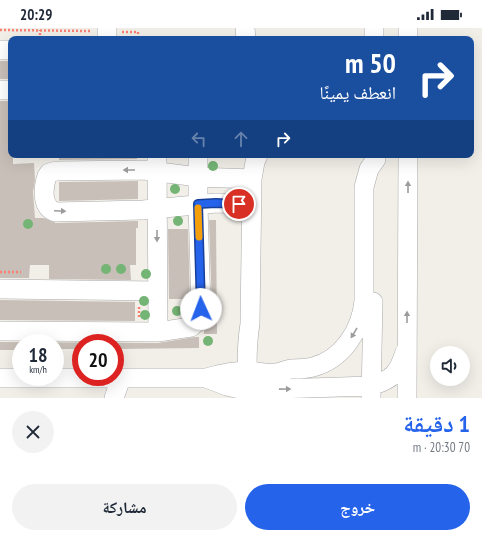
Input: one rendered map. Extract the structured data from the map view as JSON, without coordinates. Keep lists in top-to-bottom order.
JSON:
{
  "page": {
    "status": "20:29",
    "turn": ["50 m", "انعطف يمينًا"],
    "speed": "18 km/h",
    "limit": "20",
    "heading": ["1 دقيقة", "70 m · 20:30"],
    "buttons": ["خروج", "مشاركة"]
  }
}
